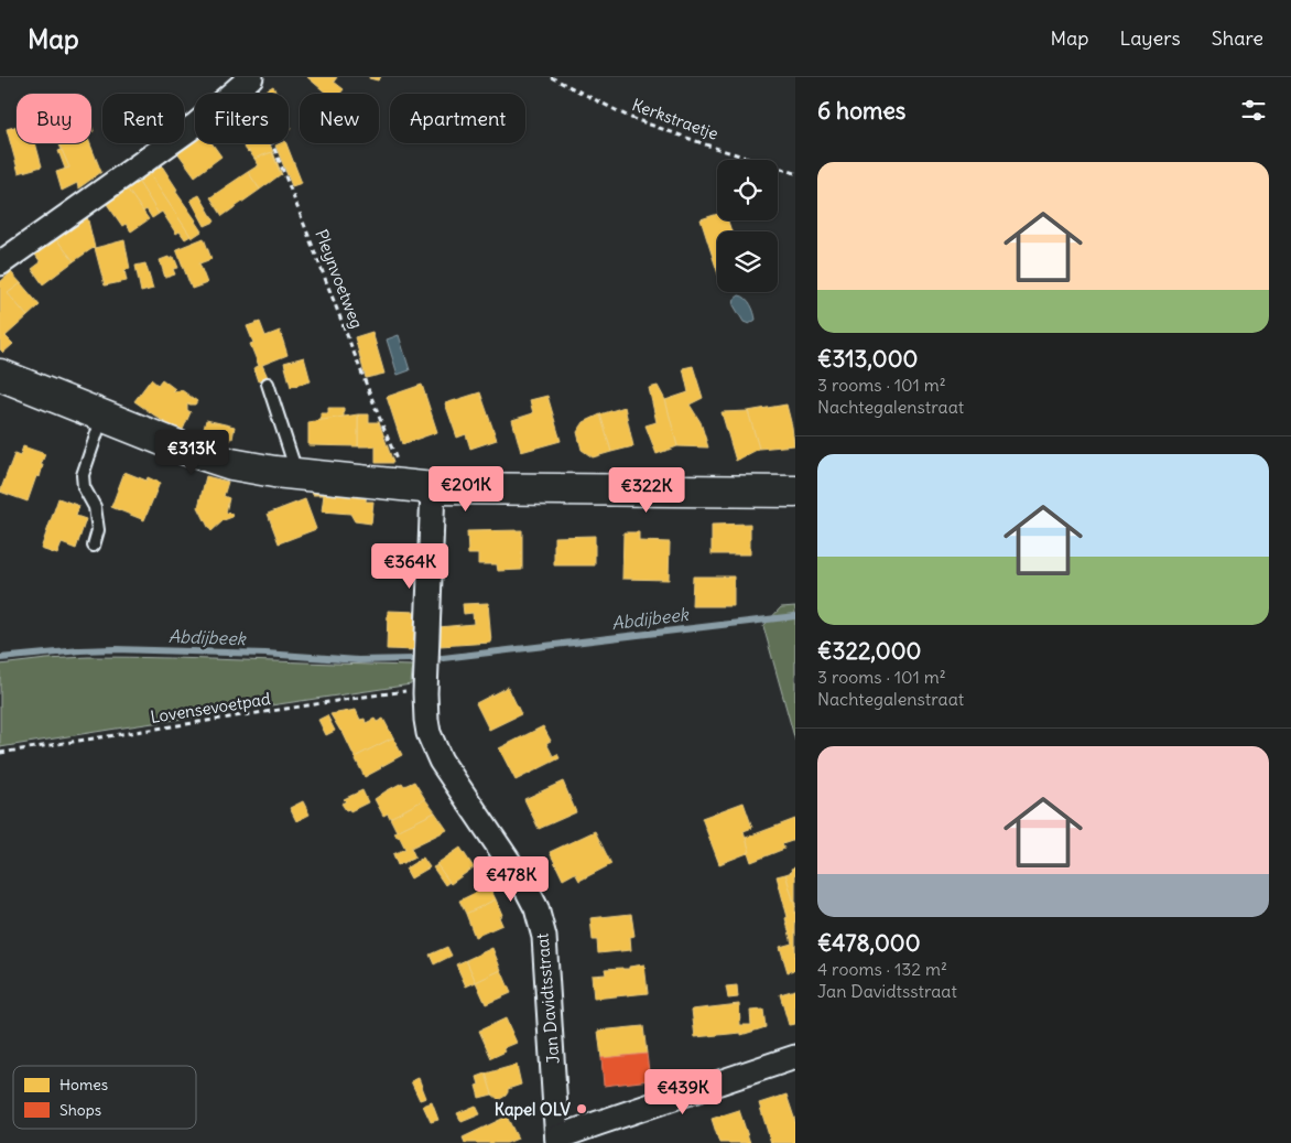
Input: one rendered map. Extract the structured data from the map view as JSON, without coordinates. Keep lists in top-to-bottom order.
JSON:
{
  "streets": {
    "street": ["Jan Davidtsstraat"],
    "path": ["Kerkstraetje", "Pleynvoetweg", "Lovensevoetpad"]
  },
  "crossings": [
    ["Pleynvoetweg", "Jan Davidtsstraat"],
    ["Lovensevoetpad", "Jan Davidtsstraat"]
  ],
  "water": ["Abdijbeek"],
  "places": ["Kapel OLV"],
  "legend": ["Homes", "Shops"],
  "page": {
    "header": "Map",
    "nav": ["Map", "Layers", "Share"],
    "heading": "6 homes",
    "chip": [
      "Buy",
      "Rent",
      "Filters",
      "New",
      "Apartment"
    ],
    "list": [
      {
        "name": "€313,000",
        "note": "3 rooms · 101 m² · Nachtegalenstraat"
      },
      {
        "name": "€322,000",
        "note": "3 rooms · 101 m² · Nachtegalenstraat"
      },
      {
        "name": "€478,000",
        "note": "4 rooms · 132 m² · Jan Davidtsstraat"
      }
    ],
    "price": [
      "€313K",
      "€201K",
      "€322K",
      "€364K",
      "€478K",
      "€439K"
    ]
  }
}
